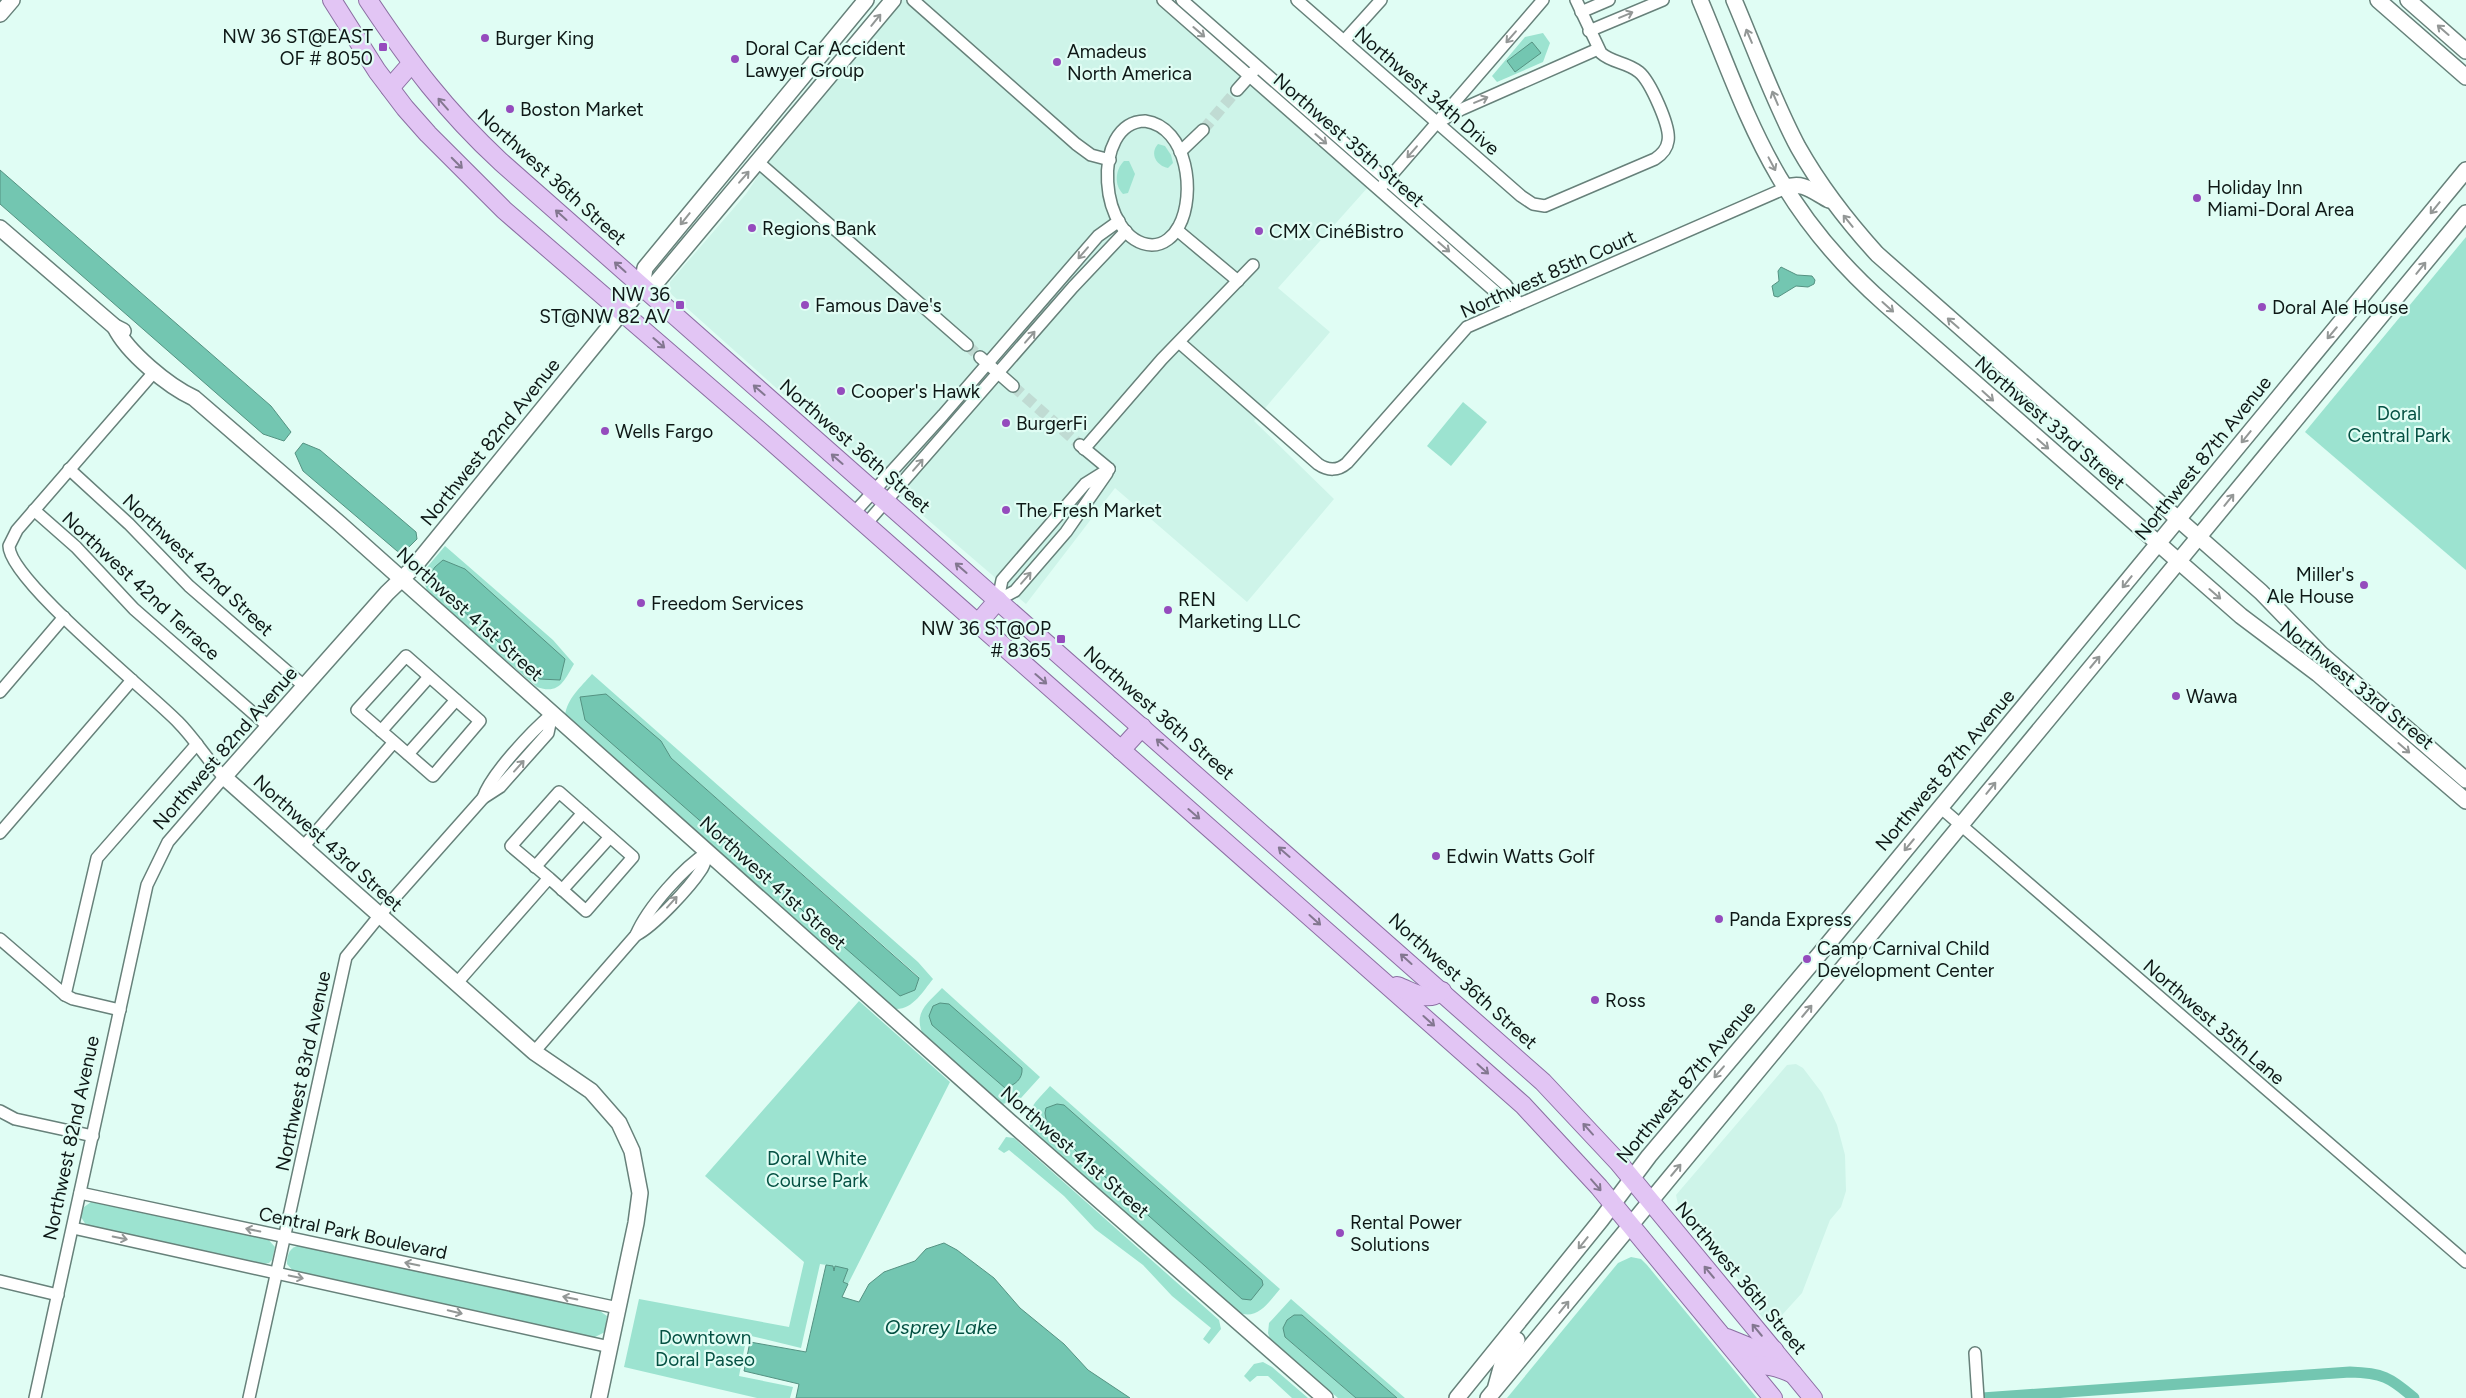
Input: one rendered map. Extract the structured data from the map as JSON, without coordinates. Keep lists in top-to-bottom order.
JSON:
{
  "streets": {
    "main road": ["Northwest 36th Street"],
    "street": [
      "Northwest 34th Drive",
      "Northwest 35th Street",
      "Northwest 85th Court",
      "Northwest 33rd Street",
      "Northwest 82nd Avenue",
      "Northwest 87th Avenue",
      "Northwest 42nd Street",
      "Northwest 42nd Terrace",
      "Northwest 41st Street",
      "Northwest 43rd Street",
      "Northwest 35th Lane",
      "Northwest 83rd Avenue",
      "Central Park Boulevard"
    ]
  },
  "crossings": [
    ["Northwest 35th Street", "Northwest 85th Court"],
    ["Northwest 36th Street", "Northwest 82nd Avenue"],
    ["Northwest 36th Street", "Northwest 87th Avenue"],
    ["Northwest 85th Court", "Northwest 33rd Street"],
    ["Northwest 33rd Street", "Northwest 87th Avenue"],
    ["Northwest 82nd Avenue", "Northwest 42nd Street"],
    ["Northwest 82nd Avenue", "Northwest 42nd Terrace"],
    ["Northwest 82nd Avenue", "Northwest 41st Street"],
    ["Northwest 82nd Avenue", "Northwest 43rd Street"],
    ["Northwest 82nd Avenue", "Central Park Boulevard"],
    ["Northwest 87th Avenue", "Northwest 35th Lane"],
    ["Northwest 41st Street", "Northwest 83rd Avenue"],
    ["Northwest 43rd Street", "Northwest 83rd Avenue"],
    ["Northwest 43rd Street", "Central Park Boulevard"],
    ["Northwest 83rd Avenue", "Central Park Boulevard"]
  ],
  "water": ["Osprey Lake"],
  "parks": ["Doral Central Park", "Doral White Course Park", "Downtown Doral Paseo"],
  "places": {
    "other": [
      "Burger King",
      "Doral Car Accident Lawyer Group",
      "Amadeus North America",
      "Boston Market",
      "Holiday Inn Miami-Doral Area",
      "Regions Bank",
      "CMX CinéBistro",
      "Famous Dave's",
      "Doral Ale House",
      "Cooper's Hawk",
      "BurgerFi",
      "Wells Fargo",
      "The Fresh Market",
      "Miller's Ale House",
      "Freedom Services",
      "REN Marketing LLC",
      "Wawa",
      "Edwin Watts Golf",
      "Panda Express",
      "Camp Carnival Child Development Center",
      "Ross",
      "Rental Power Solutions"
    ],
    "transit": ["NW 36 ST@EAST OF # 8050", "NW 36 ST@NW 82 AV", "NW 36 ST@OP # 8365"]
  }
}
